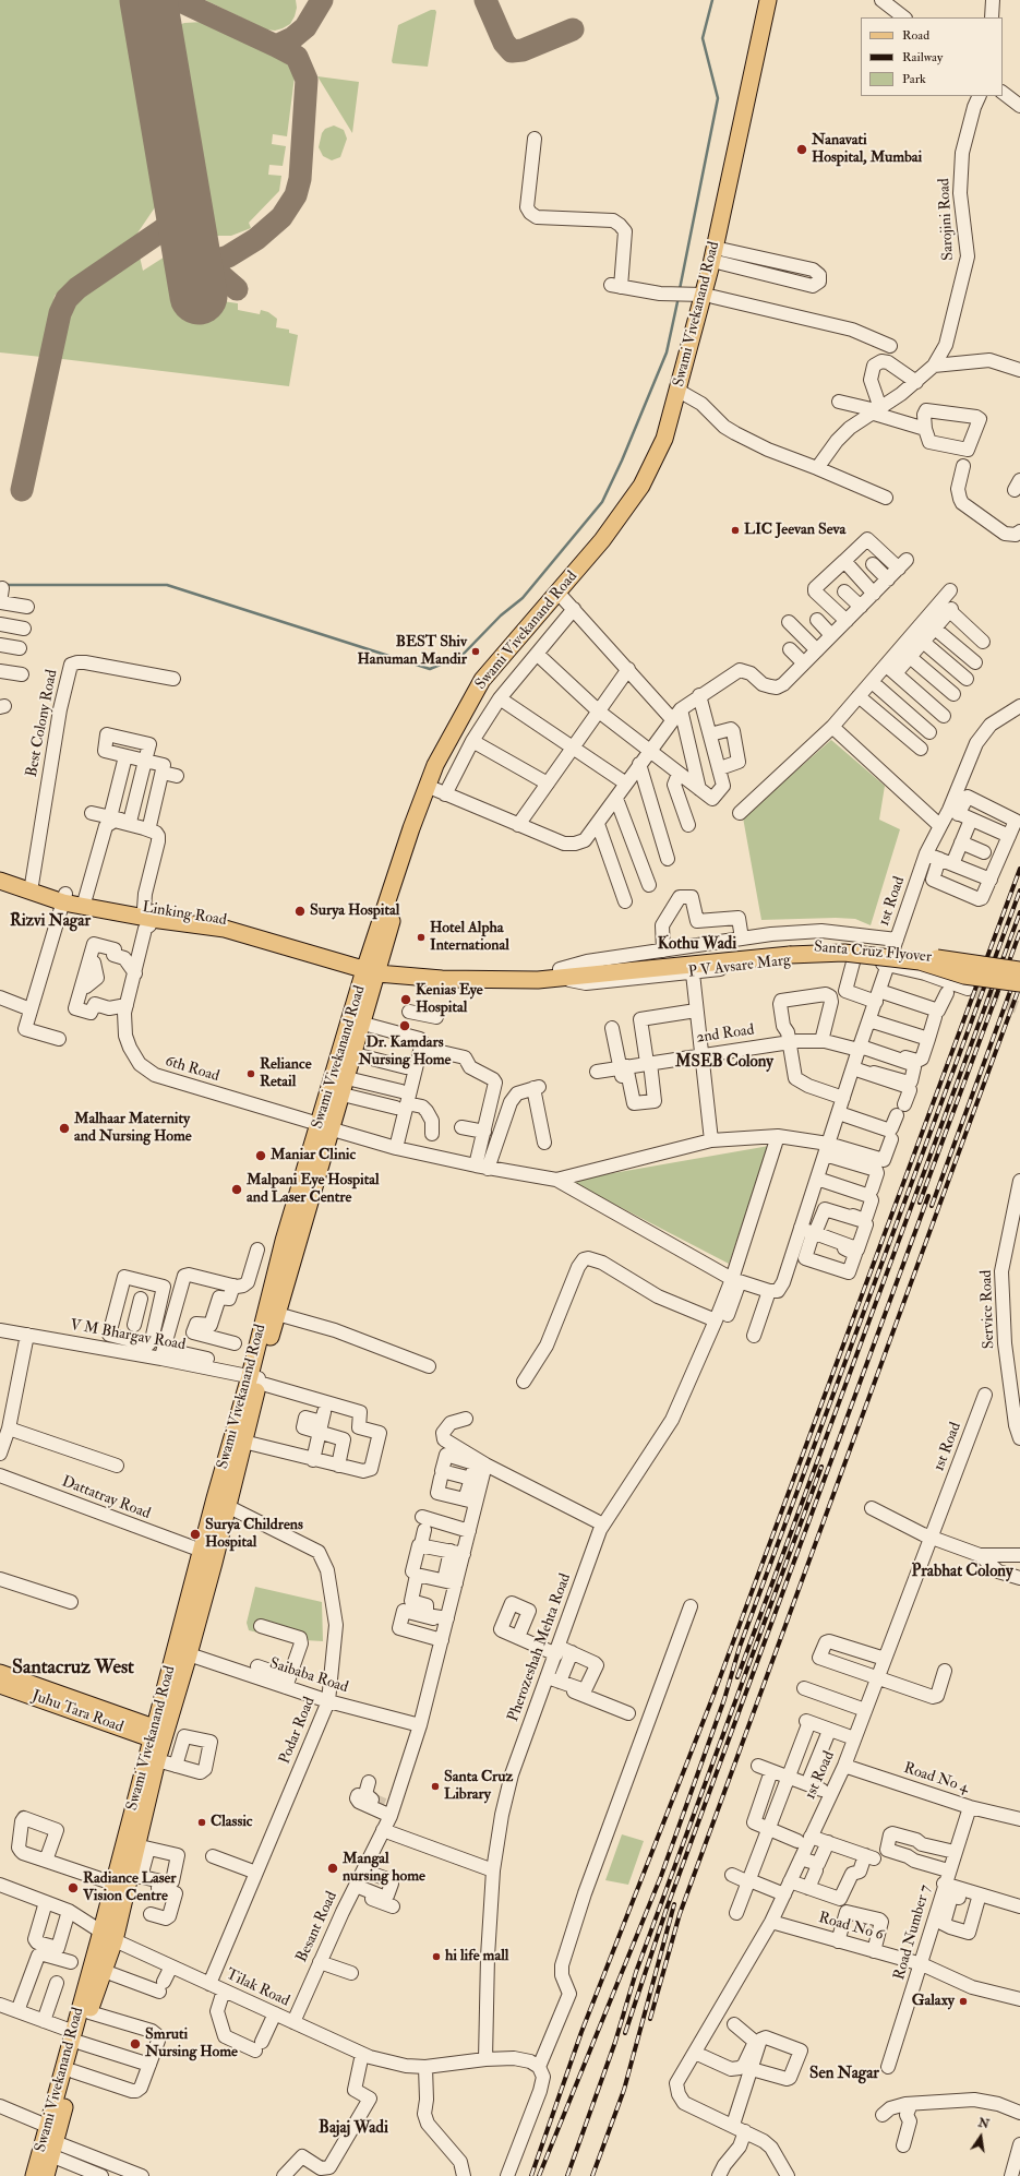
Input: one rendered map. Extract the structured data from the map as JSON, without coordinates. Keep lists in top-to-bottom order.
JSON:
{
  "streets": {
    "main road": [
      "Swami Vivekanand Road",
      "Linking Road",
      "Santa Cruz Flyover",
      "P V Avsare Marg",
      "Juhu Tara Road"
    ],
    "street": [
      "Sarojini Road",
      "Best Colony Road",
      "1st Road",
      "2nd Road",
      "6th Road",
      "Service Road",
      "V M Bhargav Road",
      "Dattatray Road",
      "Pherozeshah Mehta Road",
      "Saibaba Road",
      "Podar Road",
      "Road No 4",
      "Besant Road",
      "Road No 6",
      "Road Number 7",
      "Tilak Road"
    ]
  },
  "crossings": [
    ["Swami Vivekanand Road", "Linking Road"],
    ["Swami Vivekanand Road", "P V Avsare Marg"],
    ["Swami Vivekanand Road", "6th Road"],
    ["Swami Vivekanand Road", "V M Bhargav Road"],
    ["Swami Vivekanand Road", "Dattatray Road"],
    ["Swami Vivekanand Road", "Saibaba Road"],
    ["Swami Vivekanand Road", "Juhu Tara Road"],
    ["Swami Vivekanand Road", "Podar Road"],
    ["Swami Vivekanand Road", "Tilak Road"],
    ["Best Colony Road", "Linking Road"],
    ["1st Road", "P V Avsare Marg"],
    ["1st Road", "2nd Road"],
    ["1st Road", "Road No 4"],
    ["1st Road", "Road No 6"],
    ["Linking Road", "P V Avsare Marg"],
    ["Linking Road", "6th Road"],
    ["Santa Cruz Flyover", "P V Avsare Marg"],
    ["Pherozeshah Mehta Road", "Tilak Road"],
    ["Saibaba Road", "Podar Road"],
    ["Saibaba Road", "Besant Road"],
    ["Podar Road", "Tilak Road"],
    ["Road No 4", "Road Number 7"],
    ["Besant Road", "Tilak Road"],
    ["Road No 6", "Road Number 7"]
  ],
  "districts": [
    "Rizvi Nagar",
    "Kothu Wadi",
    "MSEB Colony",
    "Prabhat Colony",
    "Santacruz West",
    "Sen Nagar",
    "Bajaj Wadi"
  ],
  "places": [
    "Nanavati Hospital, Mumbai",
    "LIC Jeevan Seva",
    "BEST Shiv Hanuman Mandir",
    "Surya Hospital",
    "Hotel Alpha International",
    "Kenias Eye Hospital",
    "Dr. Kamdars Nursing Home",
    "Reliance Retail",
    "Malhaar Maternity and Nursing Home",
    "Maniar Clinic",
    "Malpani Eye Hospital and Laser Centre",
    "Surya Childrens Hospital",
    "Santa Cruz Library",
    "Classic",
    "Mangal nursing home",
    "Radiance Laser Vision Centre",
    "hi life mall",
    "Galaxy",
    "Smruti Nursing Home"
  ],
  "legend": ["Road", "Railway", "Park"],
  "north": "top"
}
